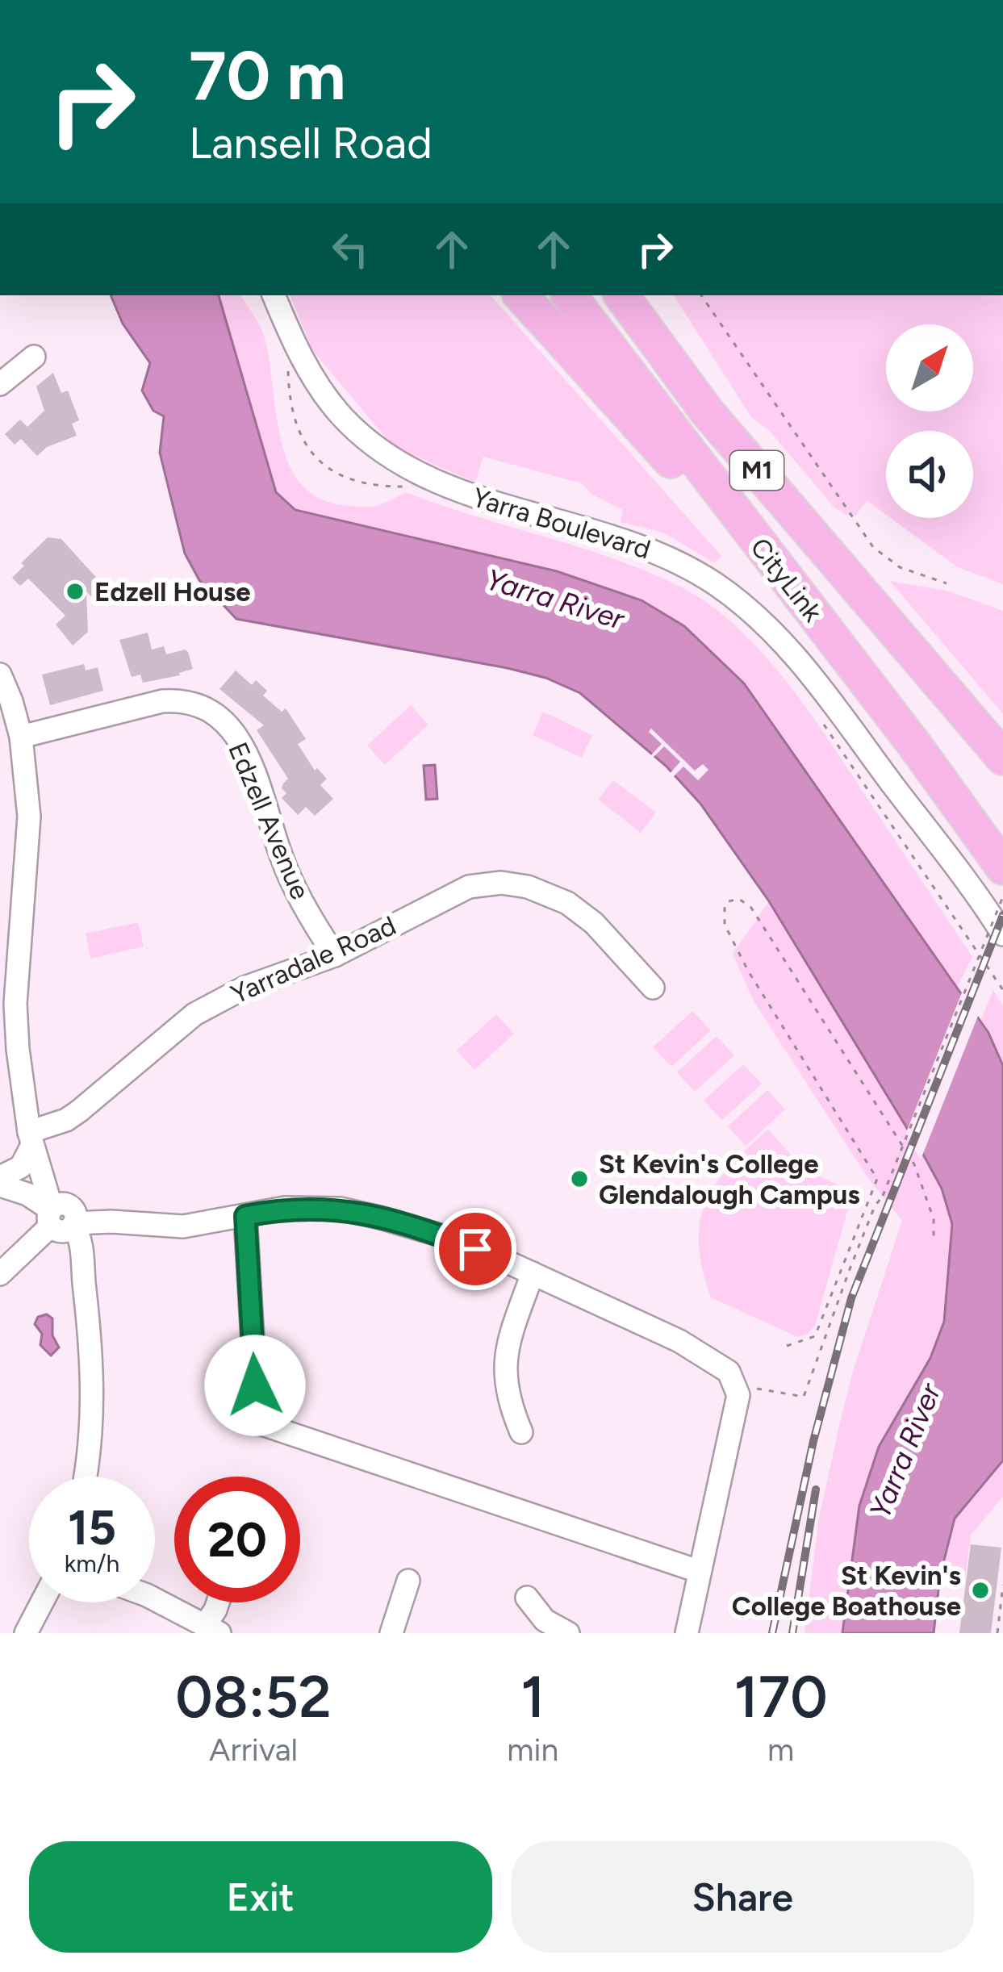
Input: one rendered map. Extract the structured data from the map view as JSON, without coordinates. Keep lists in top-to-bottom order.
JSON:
{
  "streets": {
    "highway": ["M1", "CityLink"],
    "street": ["Yarra Boulevard", "Edzell Avenue", "Yarradale Road"]
  },
  "crossings": [
    ["Edzell Avenue", "Yarradale Road"]
  ],
  "water": ["Yarra River"],
  "places": ["Edzell House", "St Kevin's College Glendalough Campus", "St Kevin's College Boathouse"],
  "north": "top right",
  "page": {
    "turn": ["70 m", "Lansell Road"],
    "speed": "15 km/h",
    "limit": "20",
    "eta": [
      "08:52",
      "Arrival",
      "1",
      "min",
      "170",
      "m"
    ],
    "buttons": ["Exit", "Share"]
  }
}
